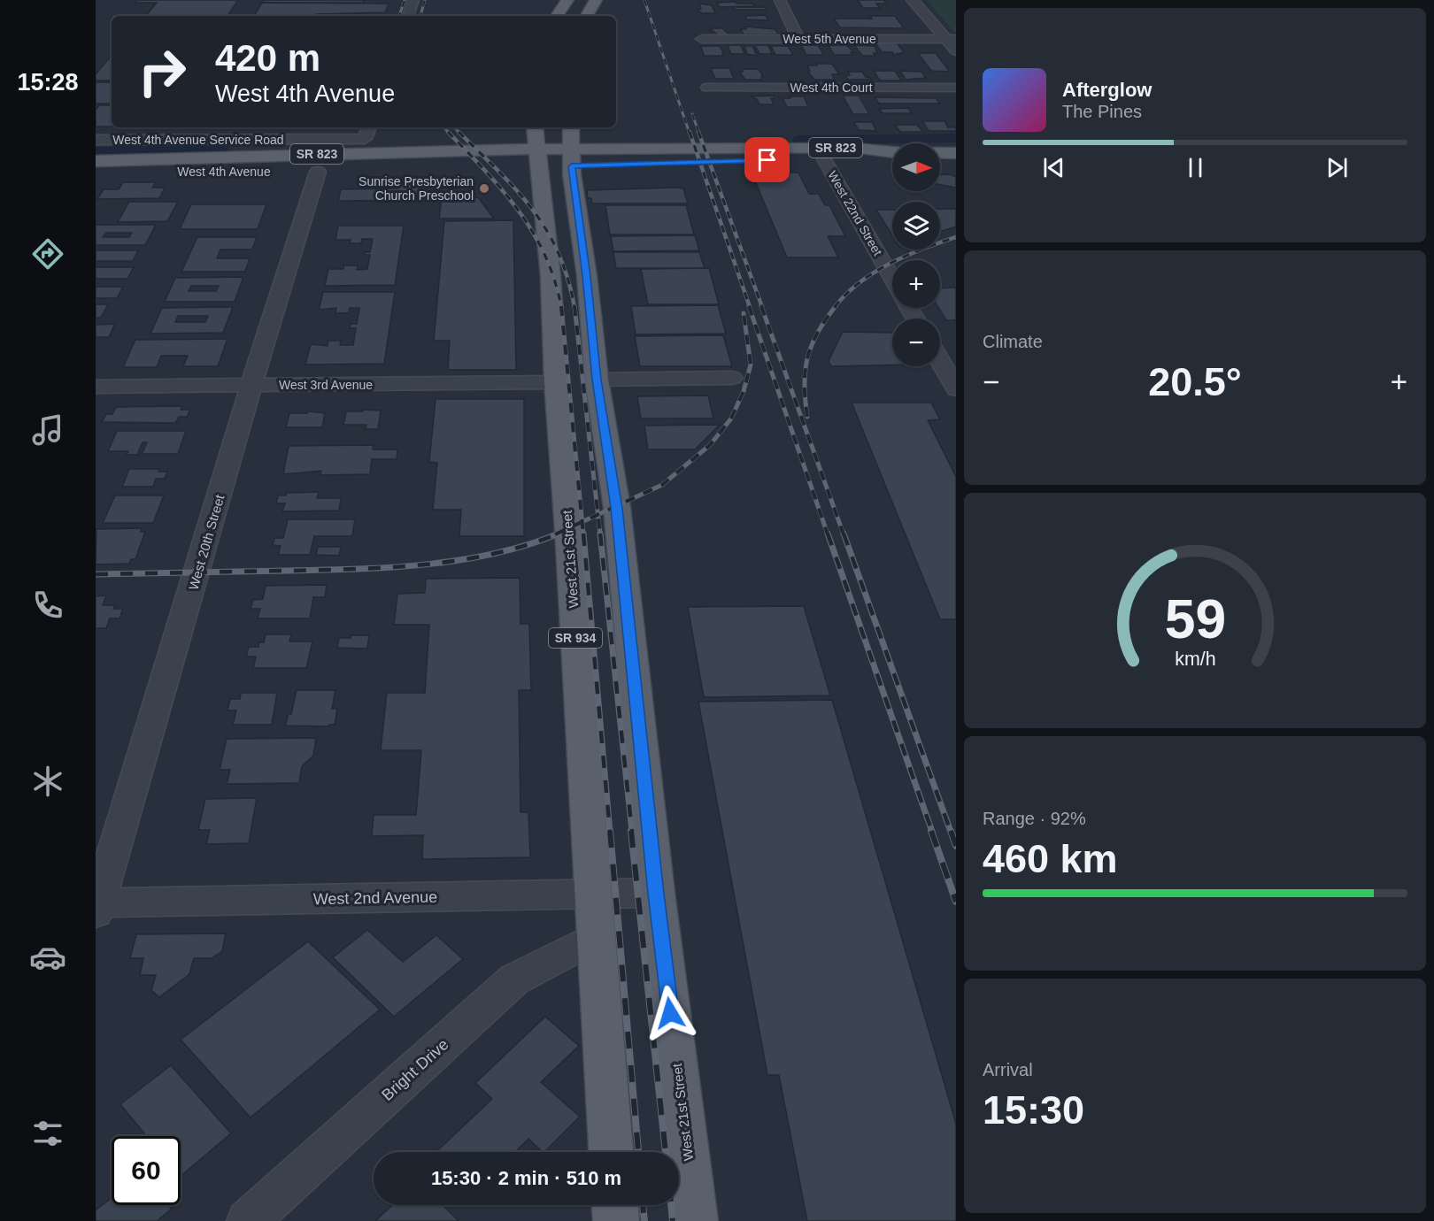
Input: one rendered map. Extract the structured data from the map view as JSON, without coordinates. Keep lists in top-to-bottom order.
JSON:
{
  "streets": {
    "main road": [
      "SR 823",
      "West 4th Avenue",
      "West 21st Street",
      "SR 934"
    ],
    "street": [
      "West 5th Avenue",
      "West 4th Court",
      "West 4th Avenue Service Road",
      "West 22nd Street",
      "West 3rd Avenue",
      "West 20th Street",
      "West 2nd Avenue",
      "Bright Drive"
    ]
  },
  "crossings": [
    ["West 4th Avenue", "West 22nd Street"],
    ["West 4th Avenue", "West 20th Street"],
    ["West 4th Avenue", "West 21st Street"],
    ["West 4th Avenue", "SR 934"],
    ["West 3rd Avenue", "West 20th Street"],
    ["West 3rd Avenue", "West 21st Street"],
    ["West 20th Street", "West 2nd Avenue"],
    ["West 21st Street", "SR 934"],
    ["West 21st Street", "West 2nd Avenue"],
    ["West 21st Street", "Bright Drive"]
  ],
  "places": ["Sunrise Presbyterian Church Preschool"],
  "north": "right",
  "page": {
    "tabs": "15:28",
    "turn": ["420 m", "West 4th Avenue"],
    "song": ["Afterglow", "The Pines"],
    "map_buttons": ["+", "−"],
    "tile": [
      "Climate",
      ["Range · 92%", "460 km"],
      ["Arrival", "15:30"]
    ],
    "heat": ["−", "20.5°", "+"],
    "limit": "60",
    "trip": "15:30 · 2 min · 510 m",
    "gauge": ["59", "km/h"]
  }
}
